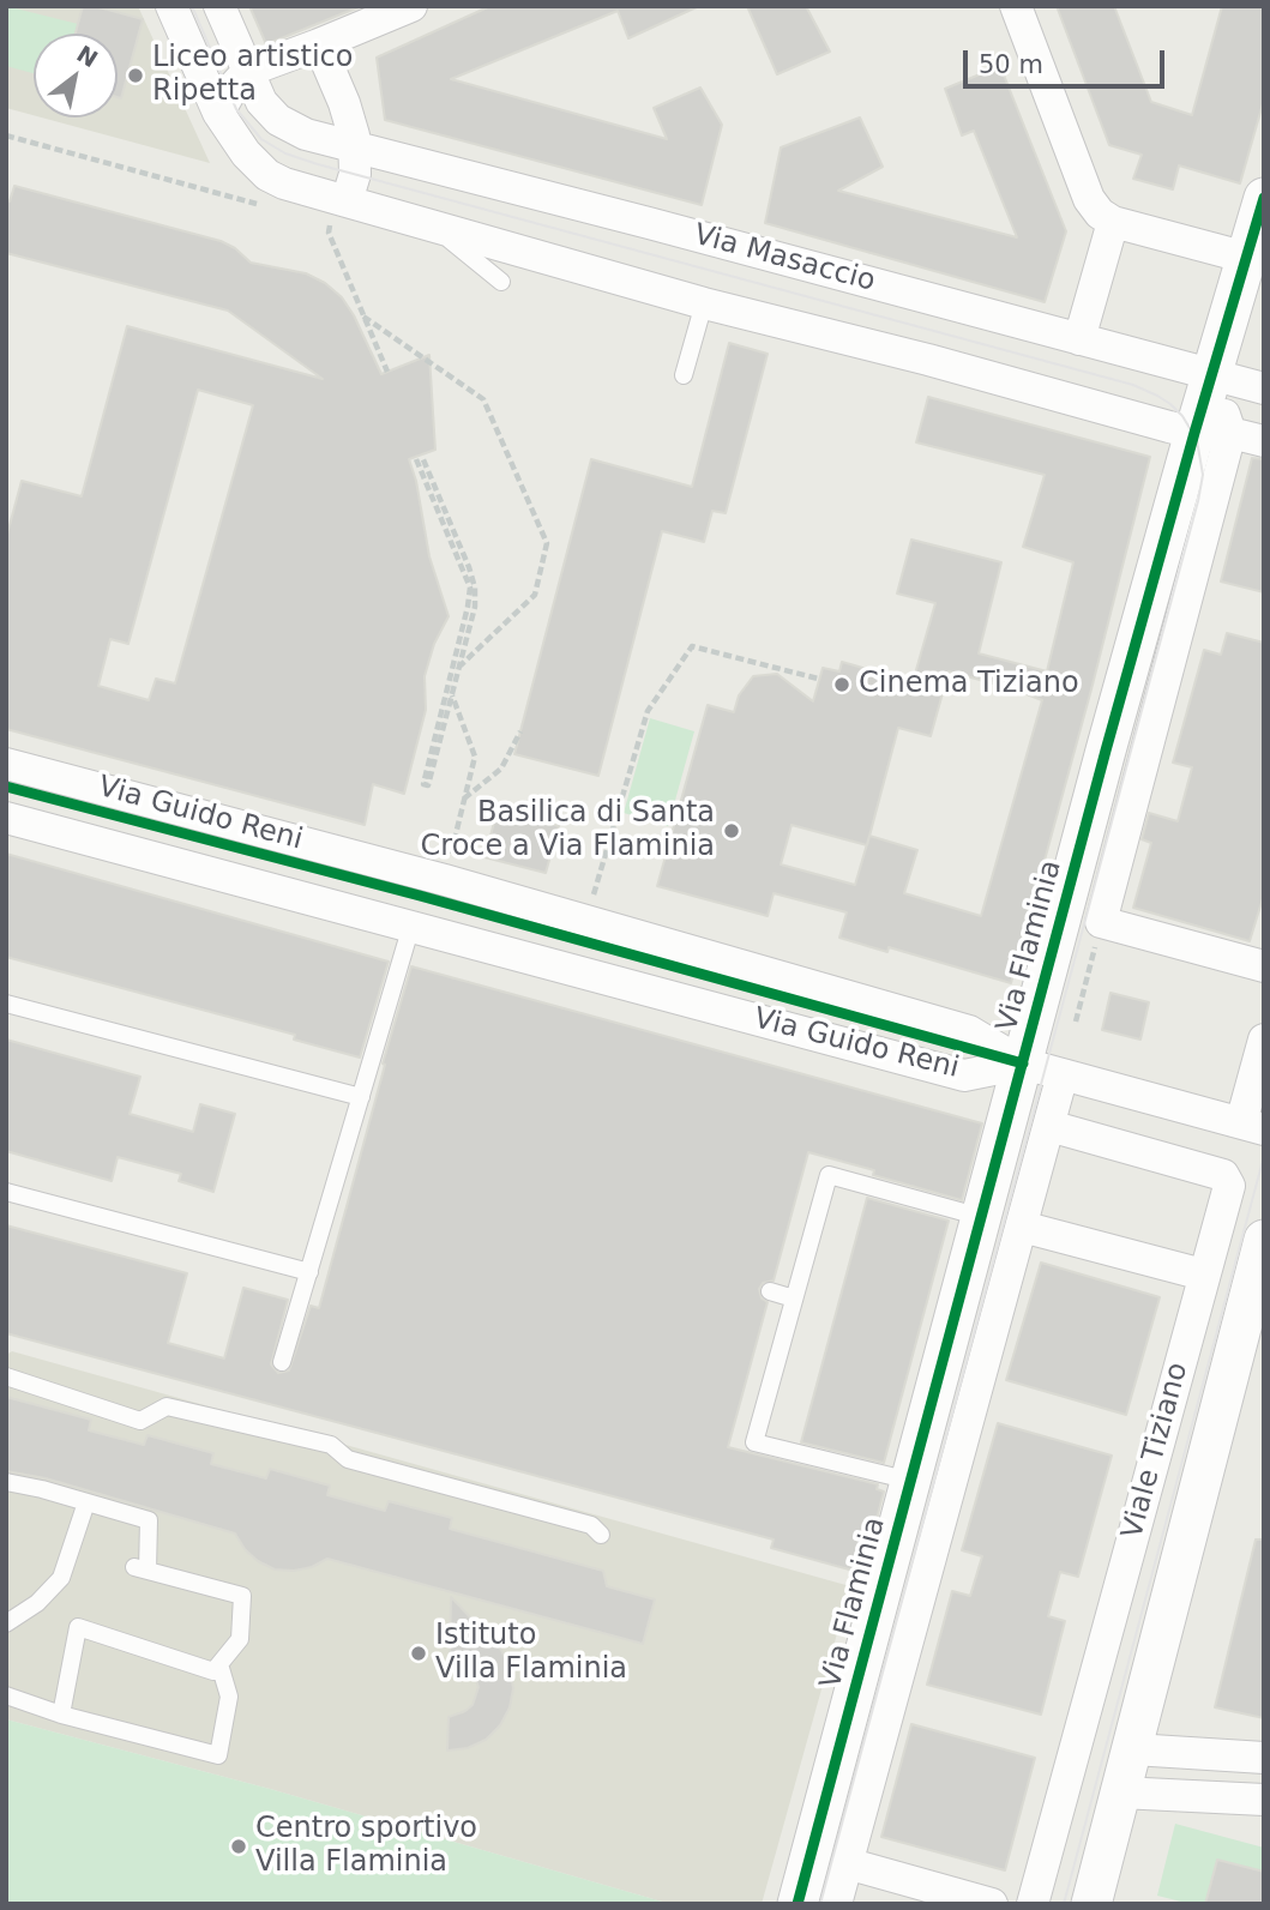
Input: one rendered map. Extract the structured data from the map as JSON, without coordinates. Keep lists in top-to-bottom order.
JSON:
{
  "streets": {
    "street": [
      "Via Masaccio",
      "Via Guido Reni",
      "Via Flaminia",
      "Viale Tiziano"
    ]
  },
  "crossings": [
    ["Via Masaccio", "Via Flaminia"],
    ["Via Guido Reni", "Via Flaminia"]
  ],
  "places": [
    "Liceo artistico Ripetta",
    "Cinema Tiziano",
    "Basilica di Santa Croce a Via Flaminia",
    "Istituto Villa Flaminia",
    "Centro sportivo Villa Flaminia"
  ],
  "scale_bar": "50 m",
  "north": "top right"
}
